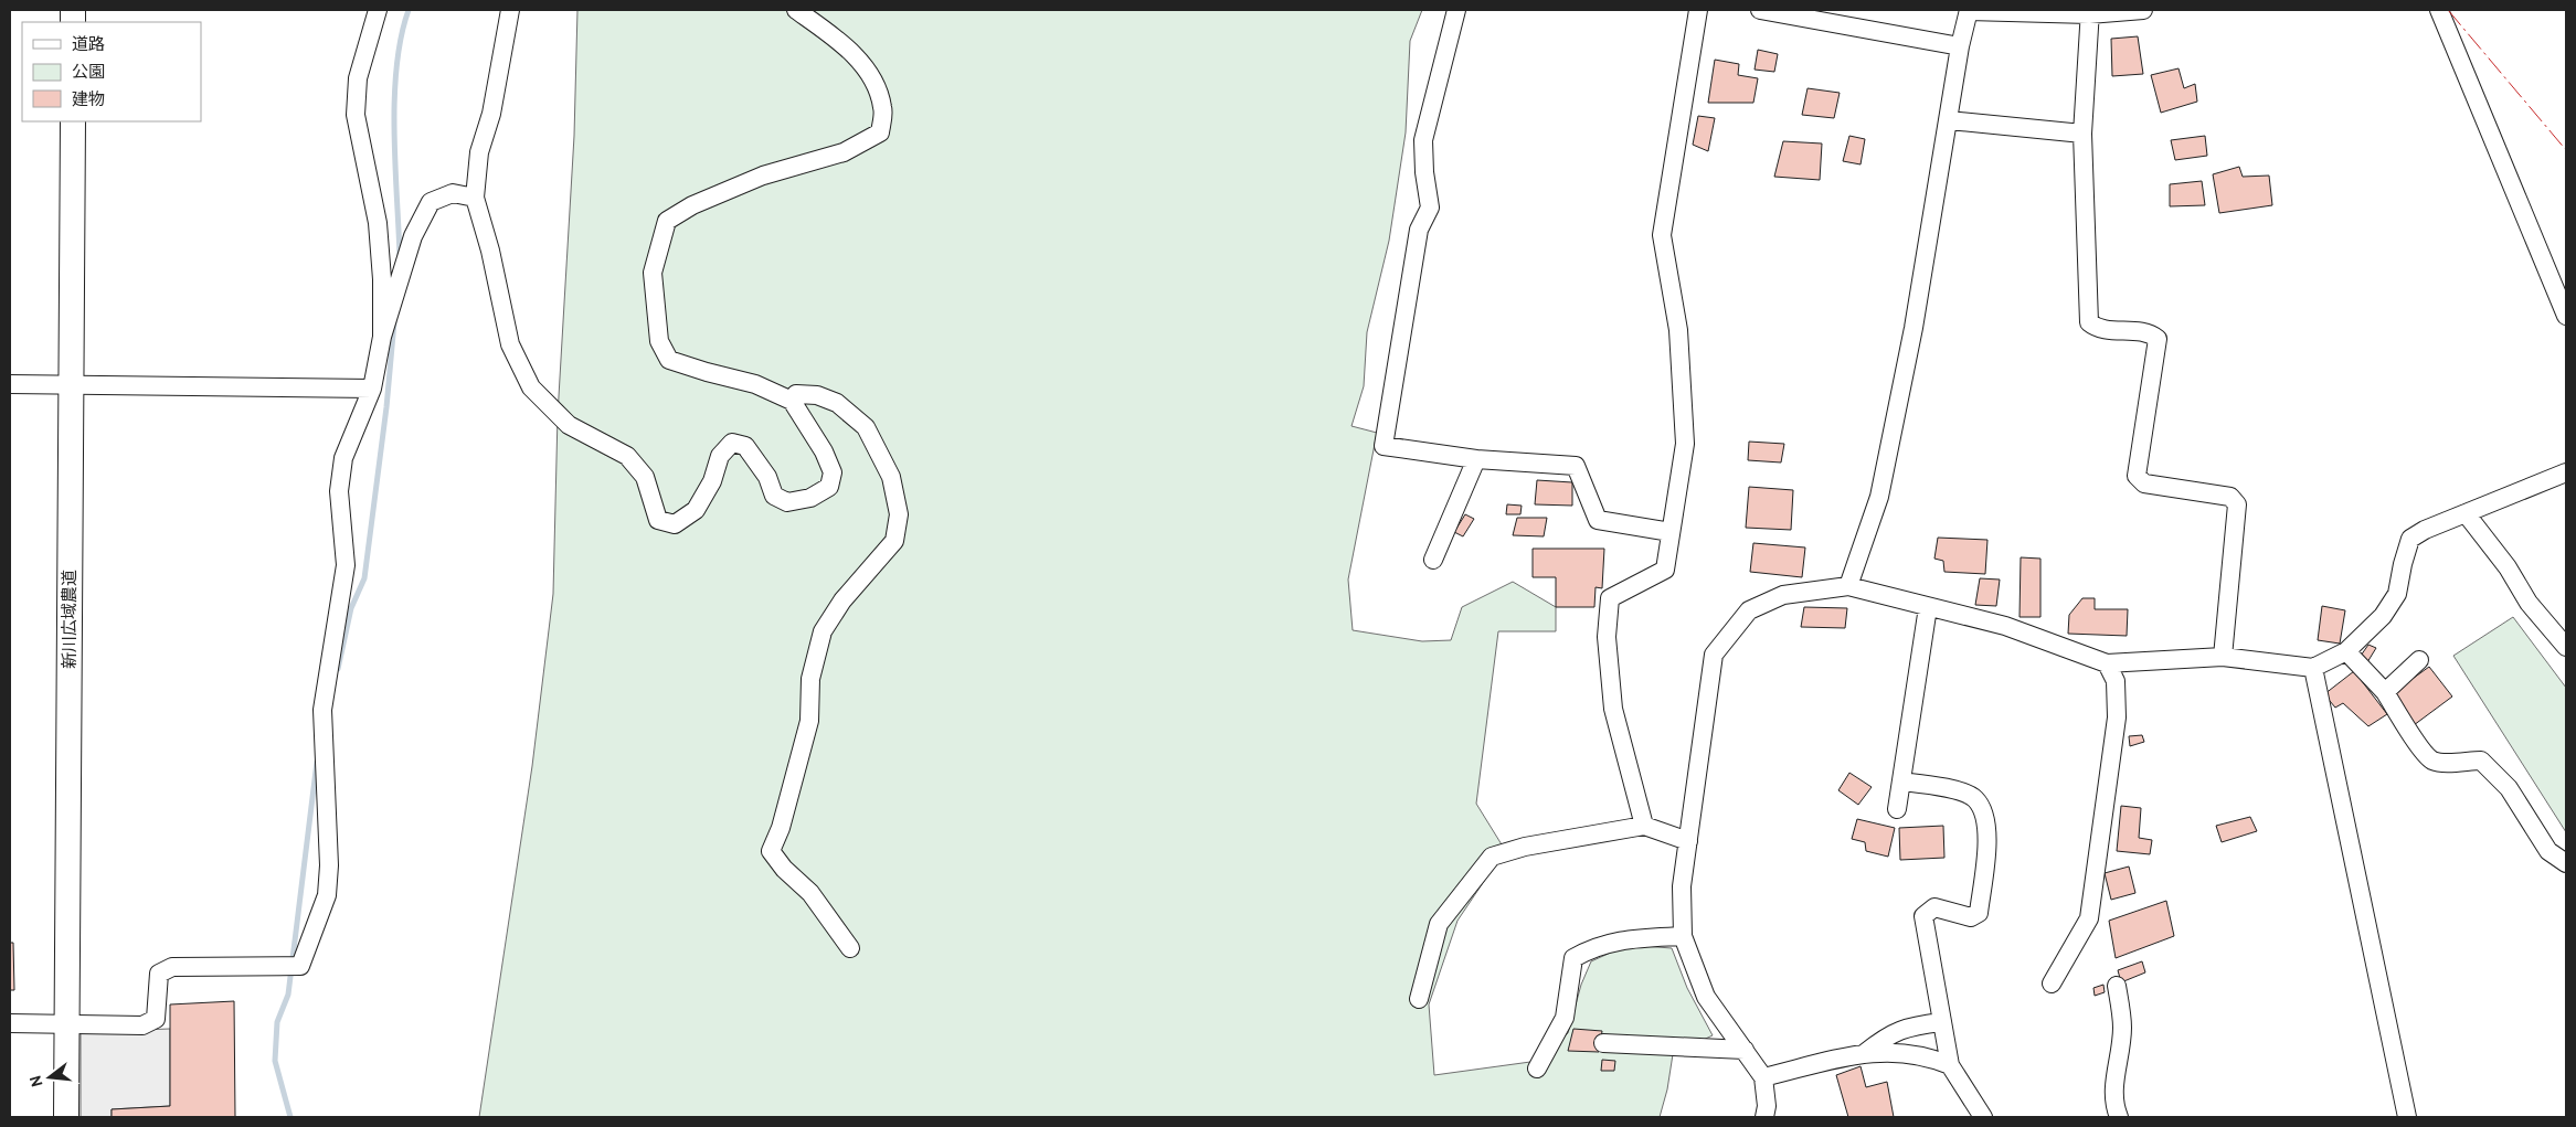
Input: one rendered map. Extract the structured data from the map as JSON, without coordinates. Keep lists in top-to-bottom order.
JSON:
{
  "streets": {
    "street": ["新川広域農道"]
  },
  "legend": ["道路", "公園", "建物"],
  "north": "left"
}
